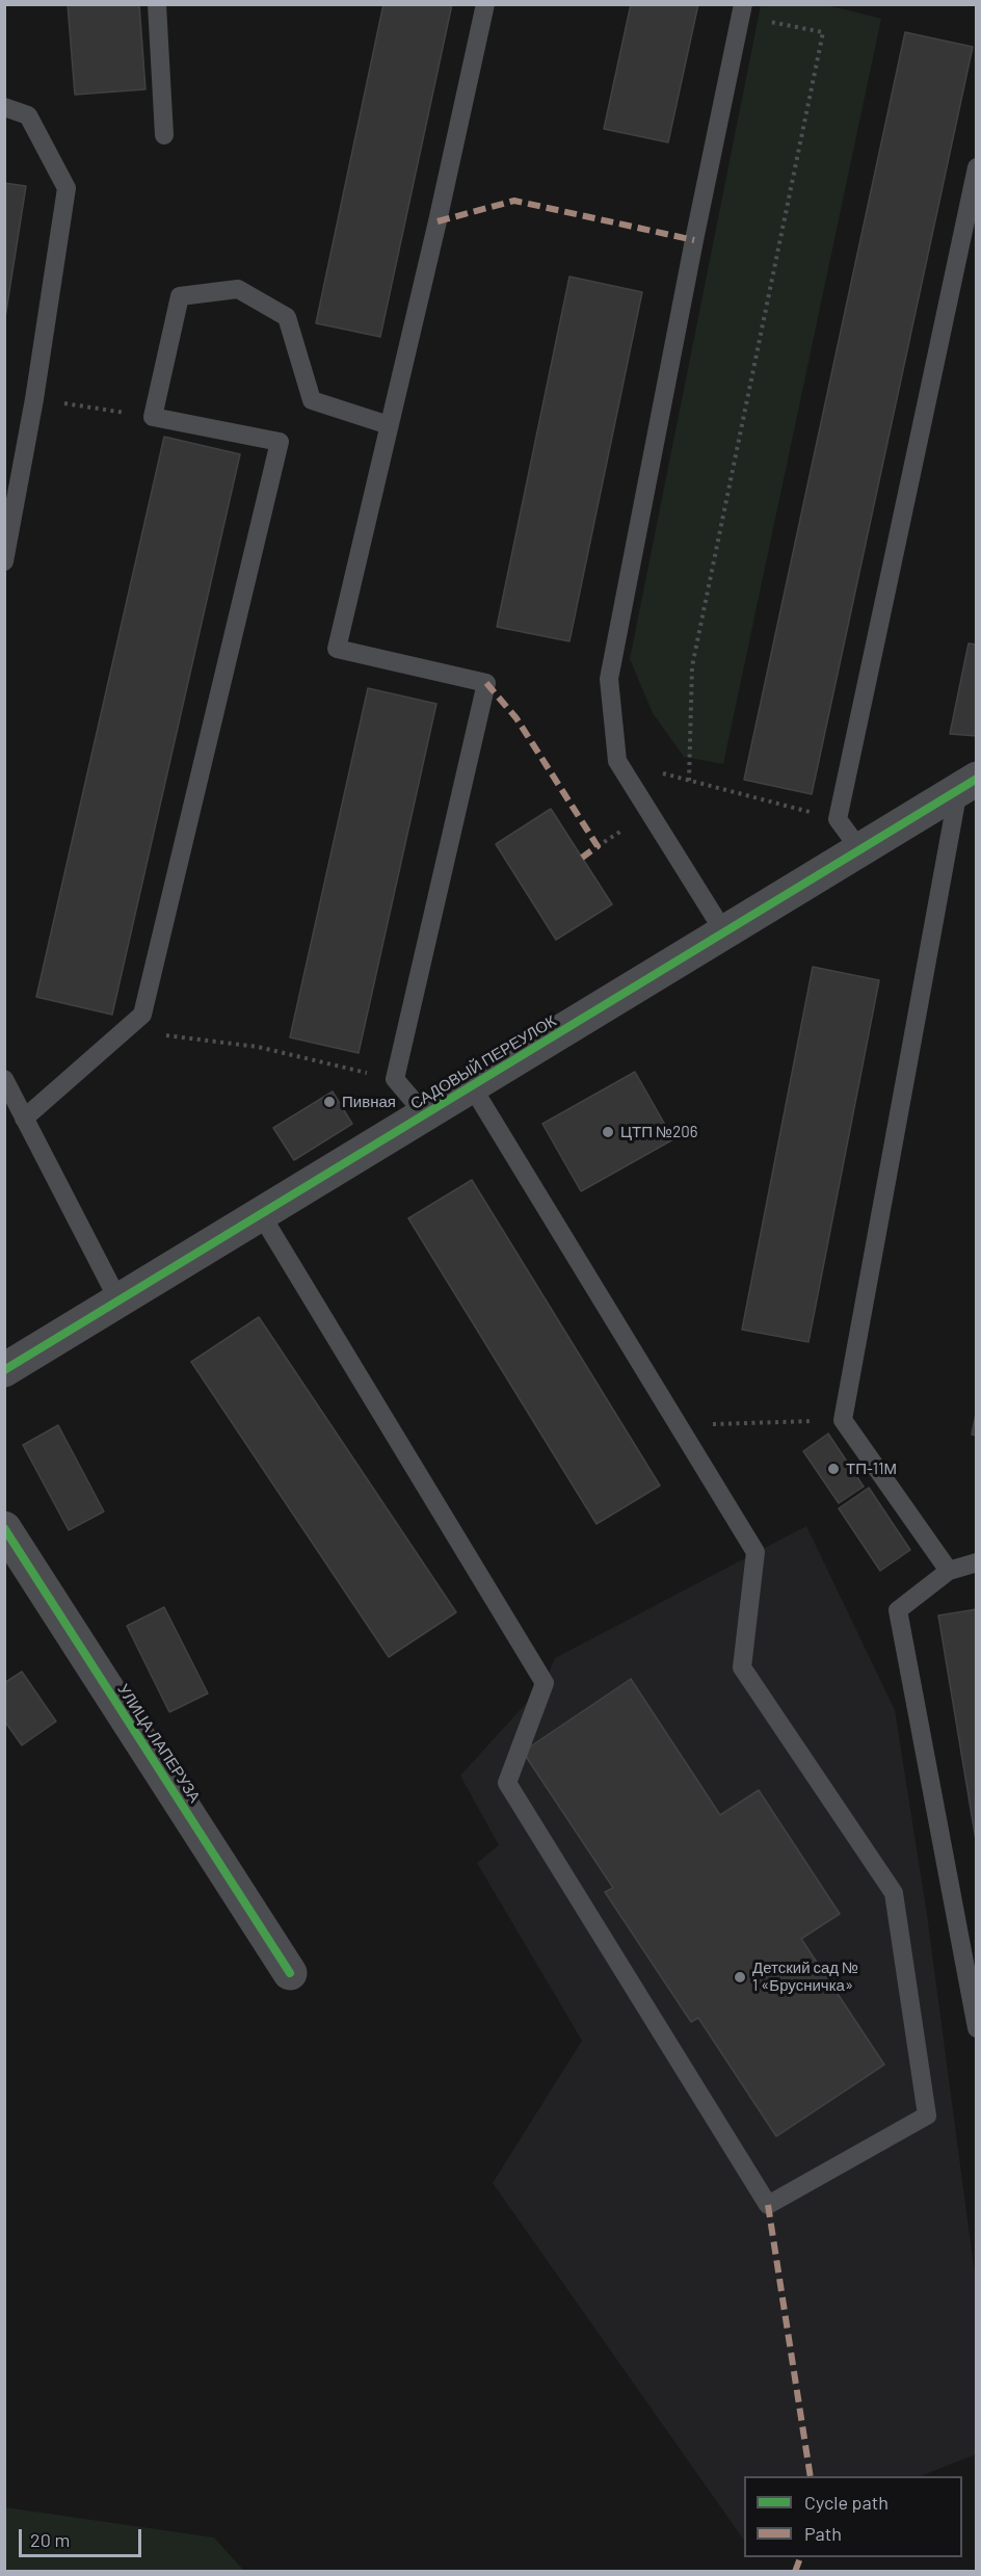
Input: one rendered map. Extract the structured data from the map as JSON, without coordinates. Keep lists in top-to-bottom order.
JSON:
{
  "streets": {
    "street": ["САДОВЫЙ ПЕРЕУЛОК", "УЛИЦА ЛАПЕРУЗА"]
  },
  "places": [
    "Пивная",
    "ЦТП №206",
    "ТП-11М",
    "Детский сад № 1 «Брусничка»"
  ],
  "legend": ["Cycle path", "Path"],
  "scale_bar": "20 m"
}
